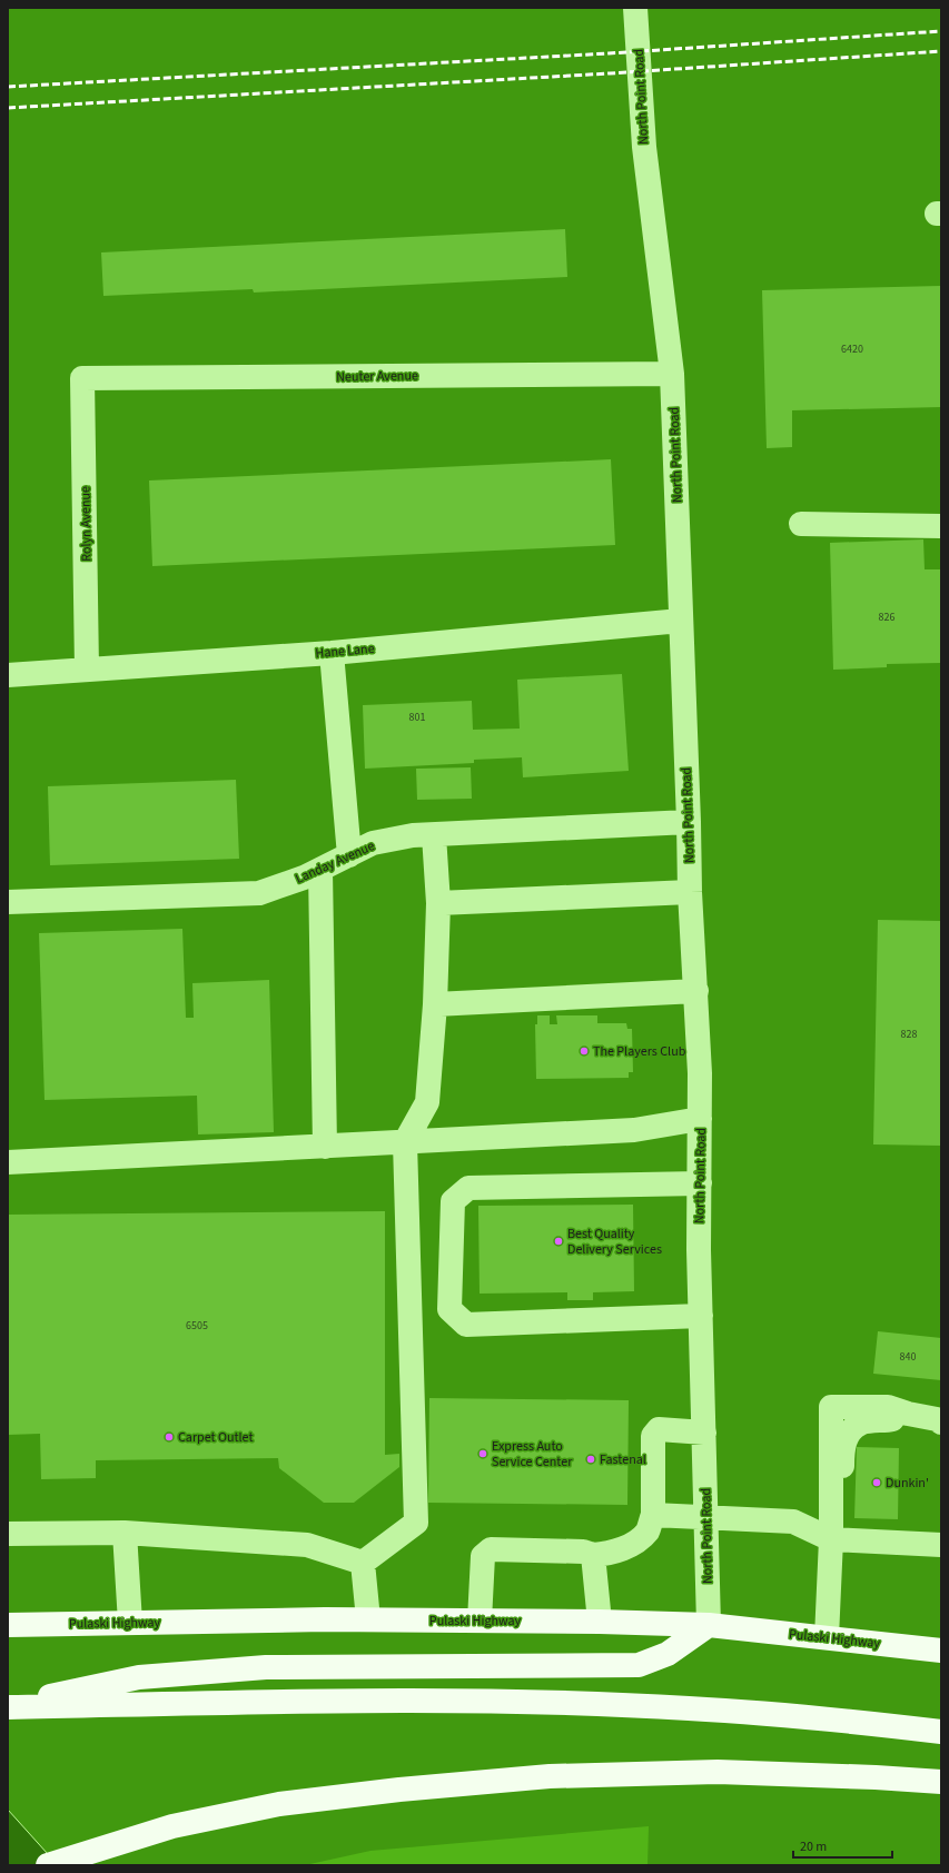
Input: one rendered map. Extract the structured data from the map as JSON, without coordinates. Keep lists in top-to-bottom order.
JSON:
{
  "streets": {
    "main road": ["Pulaski Highway"],
    "street": [
      "North Point Road",
      "Neuter Avenue",
      "Rolyn Avenue",
      "Hane Lane",
      "Landay Avenue"
    ]
  },
  "crossings": [
    ["North Point Road", "Neuter Avenue"],
    ["North Point Road", "Hane Lane"],
    ["North Point Road", "Landay Avenue"],
    ["North Point Road", "Pulaski Highway"],
    ["Neuter Avenue", "Rolyn Avenue"],
    ["Rolyn Avenue", "Hane Lane"]
  ],
  "places": [
    "The Players Club",
    "Best Quality Delivery Services",
    "Carpet Outlet",
    "Express Auto Service Center",
    "Fastenal",
    "Dunkin'"
  ],
  "house_numbers": [
    "6420",
    "826",
    "801",
    "828",
    "6505",
    "840"
  ],
  "scale_bar": "20 m"
}
